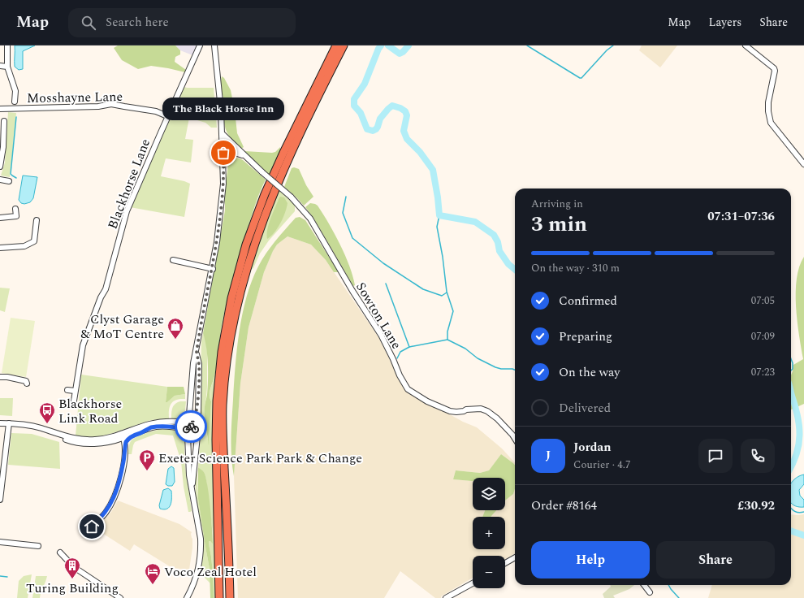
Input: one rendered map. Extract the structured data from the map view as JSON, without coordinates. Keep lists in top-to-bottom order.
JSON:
{
  "streets": {
    "street": ["Mosshayne Lane", "Blackhorse Lane", "Sowton Lane"]
  },
  "crossings": [
    ["Mosshayne Lane", "Blackhorse Lane"]
  ],
  "places": {
    "other": ["The Black Horse Inn"],
    "shop": ["Clyst Garage & MoT Centre"],
    "bus stop": ["Blackhorse Link Road"],
    "parking": ["Exeter Science Park Park & Change"],
    "building": ["Turing Building"],
    "hotel": ["Voco Zeal Hotel"]
  },
  "page": {
    "header": "Map",
    "search": "Search here",
    "nav": ["Map", "Layers", "Share"],
    "bubble": "The Black Horse Inn",
    "heading": ["3 min", "Arriving in", "07:31–07:36"],
    "panel": [
      "Jordan",
      "Courier · 4.7",
      "Order #8164",
      "£30.92"
    ],
    "bar": "On the way · 310 m",
    "list": [
      ["Confirmed", "07:05"],
      ["Preparing", "07:09"],
      ["On the way", "07:23"],
      "Delivered"
    ],
    "round": "J",
    "map_buttons": ["+", "−"],
    "buttons": ["Help", "Share"]
  }
}
